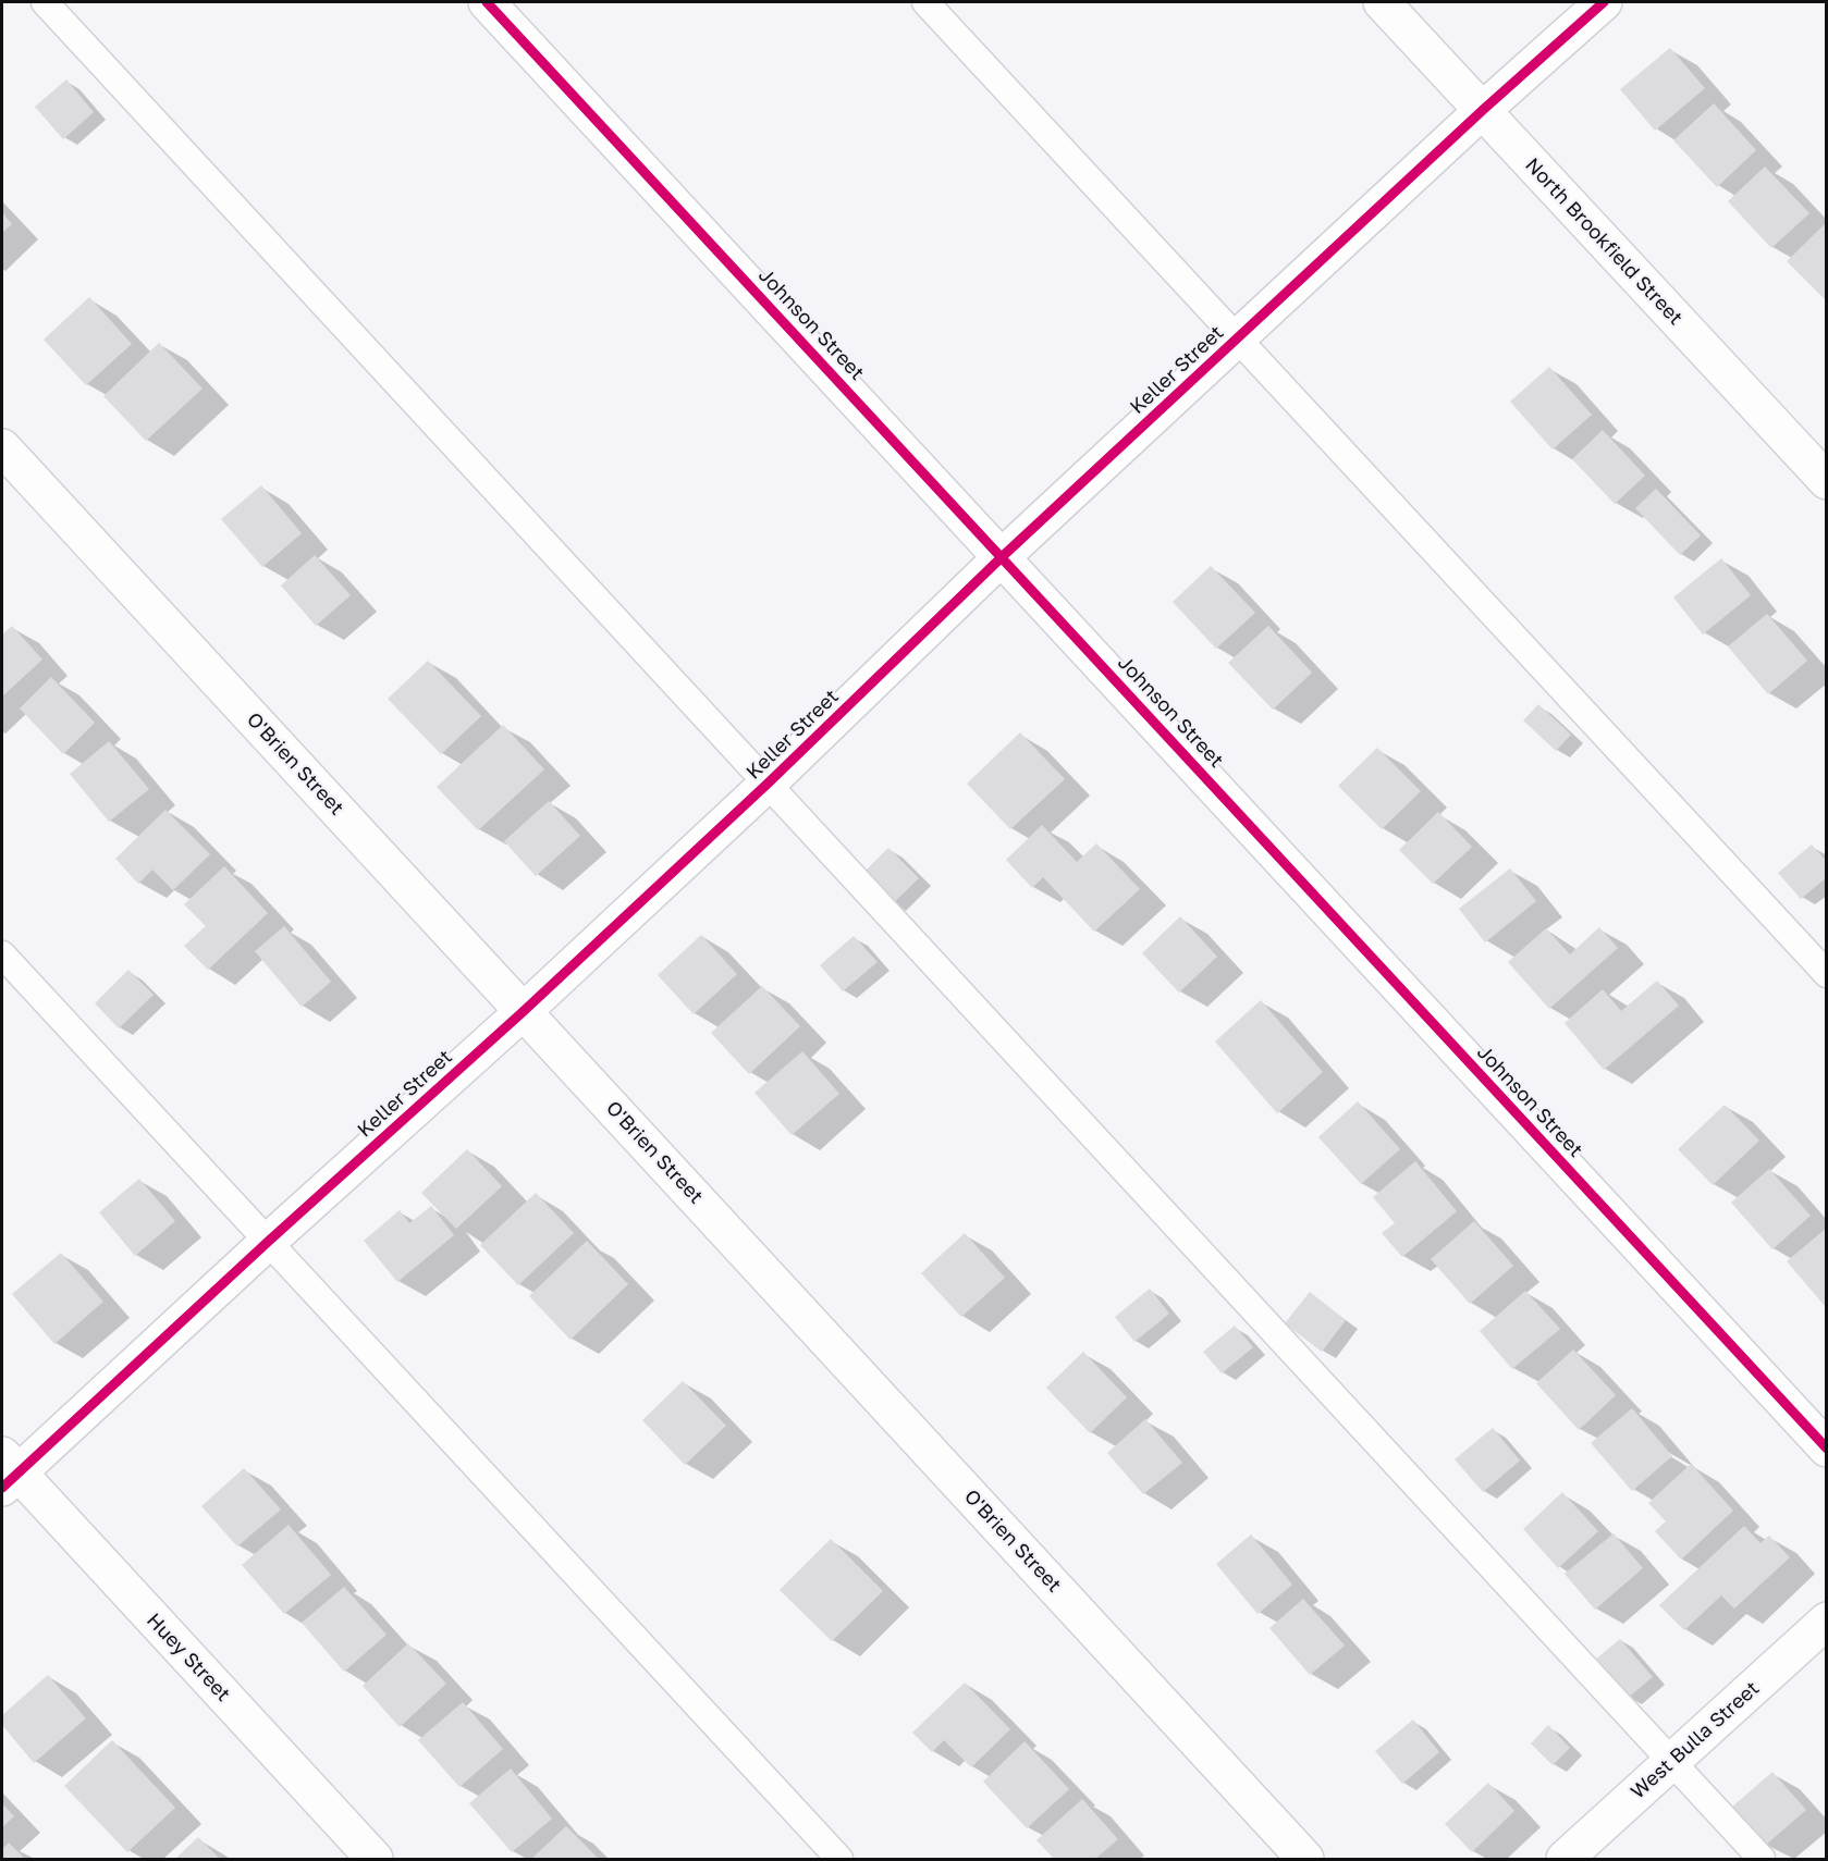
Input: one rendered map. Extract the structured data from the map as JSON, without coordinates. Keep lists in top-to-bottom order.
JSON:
{
  "streets": {
    "street": [
      "North Brookfield Street",
      "Johnson Street",
      "Keller Street",
      "O'Brien Street",
      "Huey Street",
      "West Bulla Street"
    ]
  },
  "crossings": [
    ["North Brookfield Street", "Keller Street"],
    ["Johnson Street", "Keller Street"],
    ["Keller Street", "O'Brien Street"],
    ["Keller Street", "Huey Street"]
  ]
}
